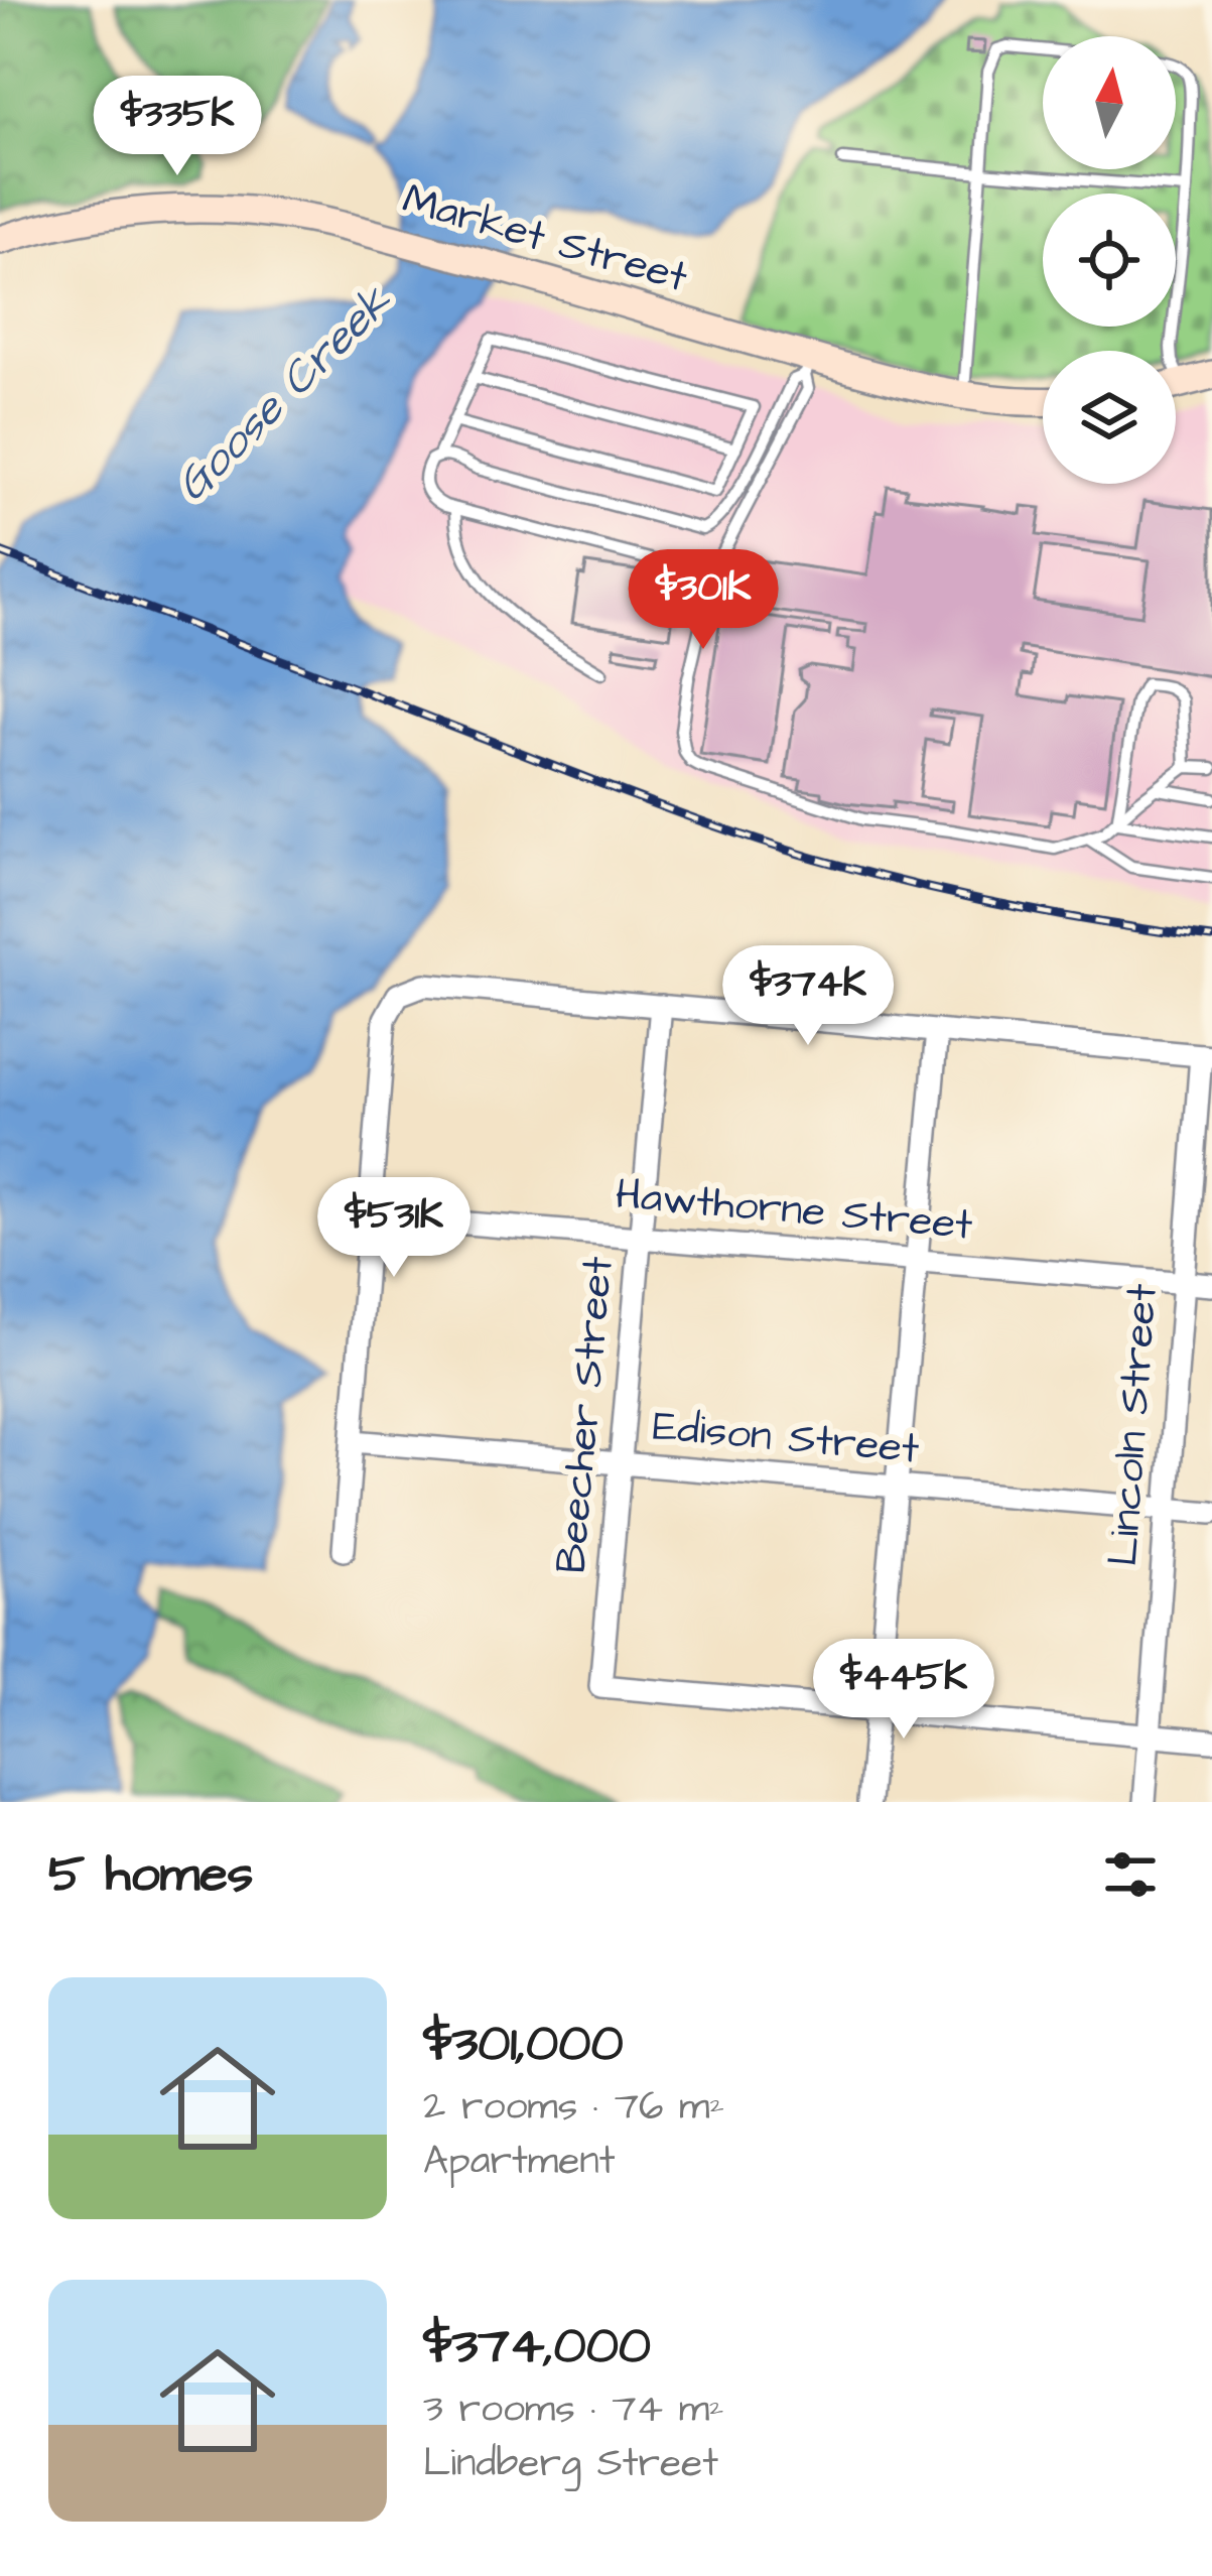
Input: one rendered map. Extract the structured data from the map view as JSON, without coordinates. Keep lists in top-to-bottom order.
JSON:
{
  "streets": {
    "main road": ["Market Street"],
    "street": [
      "Hawthorne Street",
      "Beecher Street",
      "Lincoln Street",
      "Edison Street"
    ]
  },
  "crossings": [
    ["Hawthorne Street", "Beecher Street"],
    ["Hawthorne Street", "Lincoln Street"],
    ["Beecher Street", "Edison Street"],
    ["Lincoln Street", "Edison Street"]
  ],
  "water": ["Goose Creek"],
  "north": "top",
  "page": {
    "price": [
      "$335K",
      "$301K",
      "$374K",
      "$531K",
      "$445K"
    ],
    "heading": "5 homes",
    "list": [
      {
        "name": "$301,000",
        "note": "2 rooms · 76 m² · Apartment"
      },
      {
        "name": "$374,000",
        "note": "3 rooms · 74 m² · Lindberg Street"
      }
    ]
  }
}
